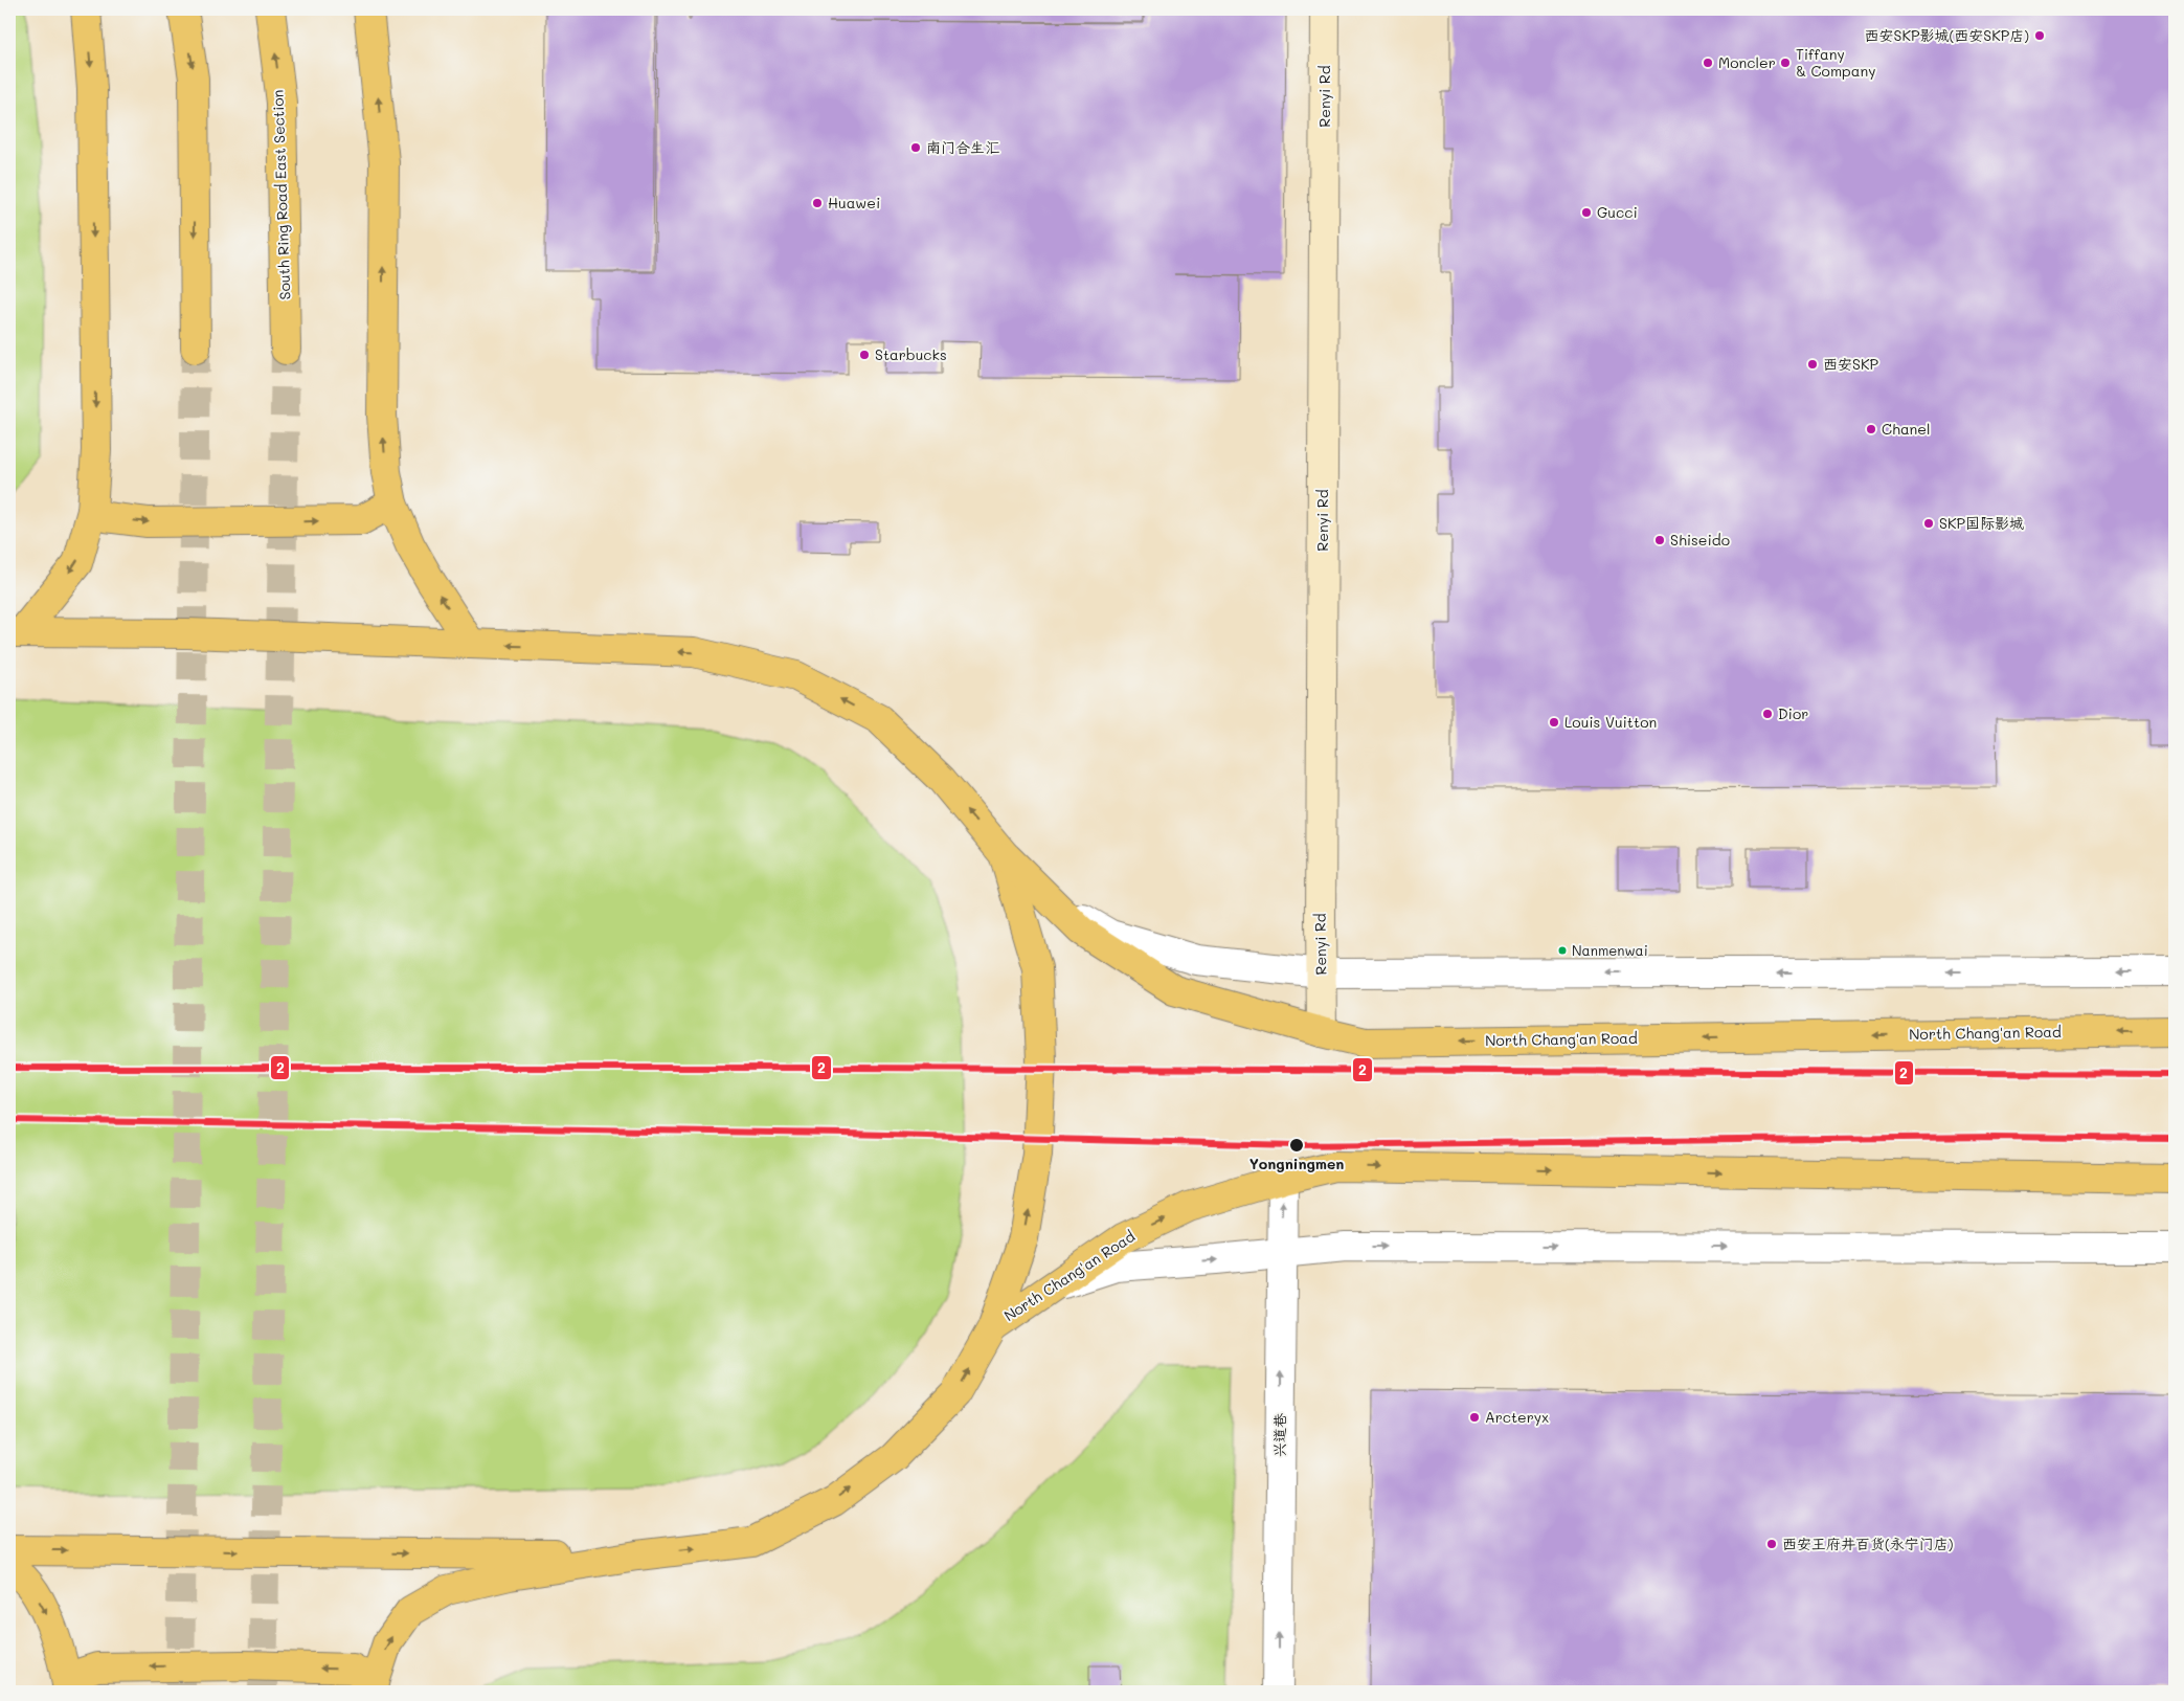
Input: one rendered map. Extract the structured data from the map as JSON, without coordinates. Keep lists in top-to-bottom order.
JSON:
{
  "streets": {
    "main road": ["South Ring Road East Section", "North Chang'an Road"],
    "street": ["Renyi Rd", "兴道巷"]
  },
  "crossings": [
    ["Renyi Rd", "North Chang'an Road"],
    ["North Chang'an Road", "兴道巷"]
  ],
  "one_way": ["兴道巷"],
  "places": [
    "西安SKP影城(西安SKP店)",
    "Moncler",
    "Tiffany & Company",
    "南门合生汇",
    "Huawei",
    "Gucci",
    "Starbucks",
    "西安SKP",
    "Chanel",
    "SKP国际影城",
    "Shiseido",
    "Dior",
    "Louis Vuitton",
    "Nanmenwai",
    "Yongningmen",
    "Arcteryx",
    "西安王府井百货(永宁门店)"
  ],
  "lines": ["transit line 2"]
}
